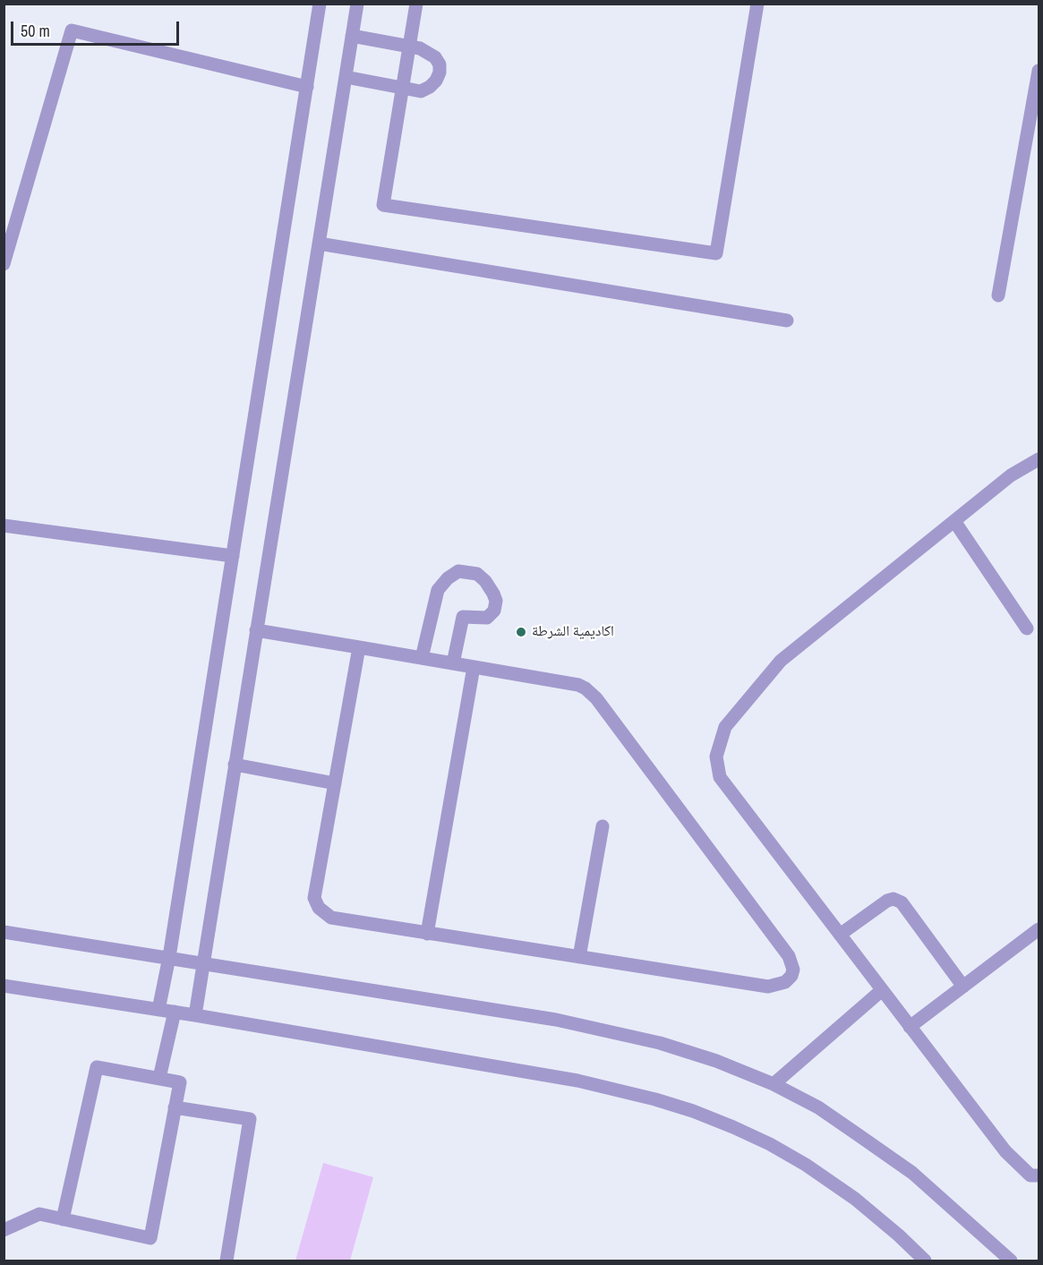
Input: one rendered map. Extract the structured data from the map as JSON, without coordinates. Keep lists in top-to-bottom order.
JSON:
{
  "places": ["اكاديمية الشرطة"],
  "scale_bar": "50 m"
}
